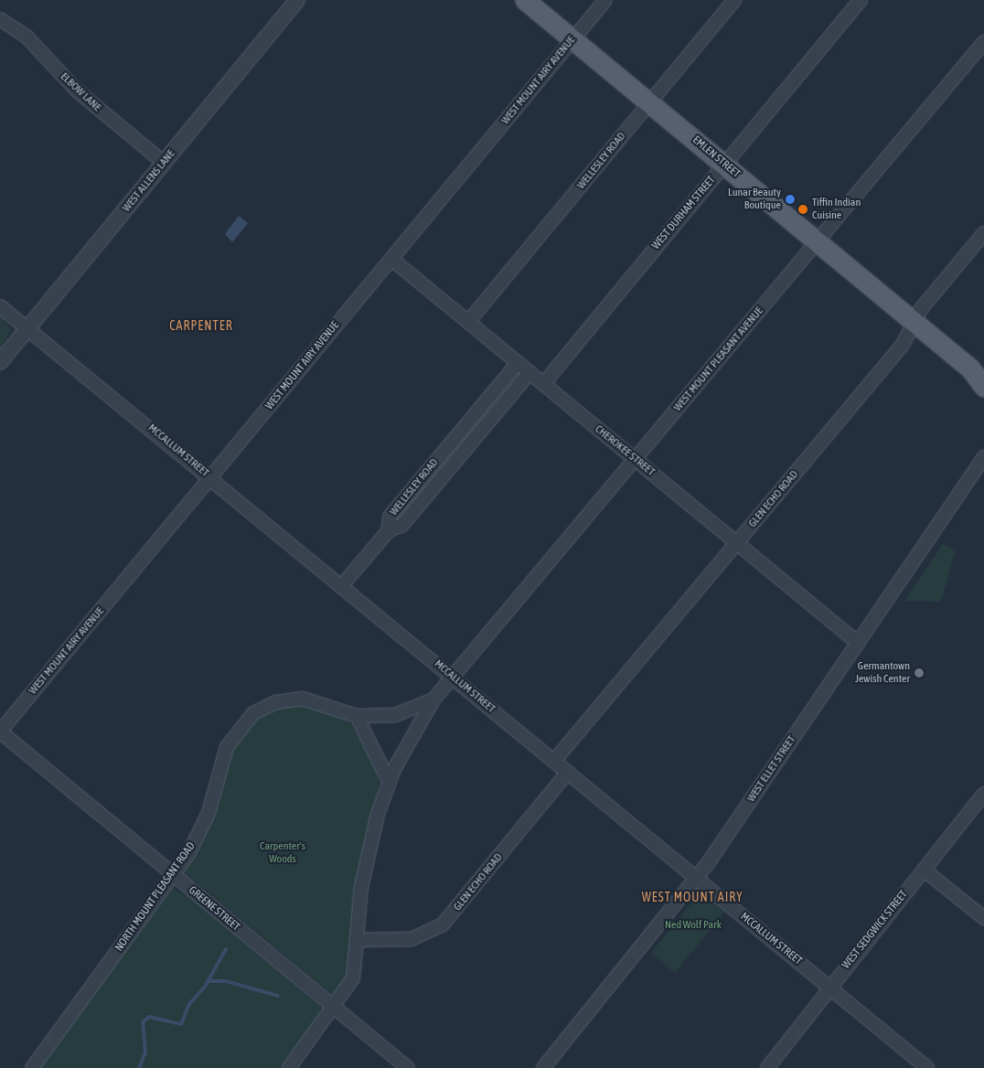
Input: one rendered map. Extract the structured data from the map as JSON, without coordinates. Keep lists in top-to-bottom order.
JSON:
{
  "streets": {
    "main road": ["EMLEN STREET"],
    "street": [
      "WEST MOUNT AIRY AVENUE",
      "ELBOW LANE",
      "WELLESLEY ROAD",
      "WEST ALLENS LANE",
      "WEST DURHAM STREET",
      "WEST MOUNT PLEASANT AVENUE",
      "MCCALLUM STREET",
      "CHEROKEE STREET",
      "GLEN ECHO ROAD",
      "WEST ELLET STREET",
      "NORTH MOUNT PLEASANT ROAD",
      "GREENE STREET",
      "WEST SEDGWICK STREET"
    ]
  },
  "crossings": [
    ["WEST MOUNT AIRY AVENUE", "EMLEN STREET"],
    ["WEST MOUNT AIRY AVENUE", "MCCALLUM STREET"],
    ["WEST MOUNT AIRY AVENUE", "CHEROKEE STREET"],
    ["WEST MOUNT AIRY AVENUE", "GREENE STREET"],
    ["ELBOW LANE", "WEST ALLENS LANE"],
    ["EMLEN STREET", "WELLESLEY ROAD"],
    ["EMLEN STREET", "WEST DURHAM STREET"],
    ["EMLEN STREET", "WEST MOUNT PLEASANT AVENUE"],
    ["EMLEN STREET", "GLEN ECHO ROAD"],
    ["WELLESLEY ROAD", "MCCALLUM STREET"],
    ["WELLESLEY ROAD", "CHEROKEE STREET"],
    ["WEST ALLENS LANE", "MCCALLUM STREET"],
    ["WEST DURHAM STREET", "CHEROKEE STREET"],
    ["WEST MOUNT PLEASANT AVENUE", "MCCALLUM STREET"],
    ["WEST MOUNT PLEASANT AVENUE", "CHEROKEE STREET"],
    ["WEST MOUNT PLEASANT AVENUE", "NORTH MOUNT PLEASANT ROAD"],
    ["MCCALLUM STREET", "GLEN ECHO ROAD"],
    ["MCCALLUM STREET", "WEST ELLET STREET"],
    ["MCCALLUM STREET", "NORTH MOUNT PLEASANT ROAD"],
    ["MCCALLUM STREET", "WEST SEDGWICK STREET"],
    ["CHEROKEE STREET", "GLEN ECHO ROAD"],
    ["CHEROKEE STREET", "WEST ELLET STREET"],
    ["NORTH MOUNT PLEASANT ROAD", "GREENE STREET"]
  ],
  "districts": ["CARPENTER", "WEST MOUNT AIRY"],
  "parks": ["Carpenter's Woods", "Ned Wolf Park"],
  "places": ["Lunar Beauty Boutique", "Tiffin Indian Cuisine", "Germantown Jewish Center"]
}
